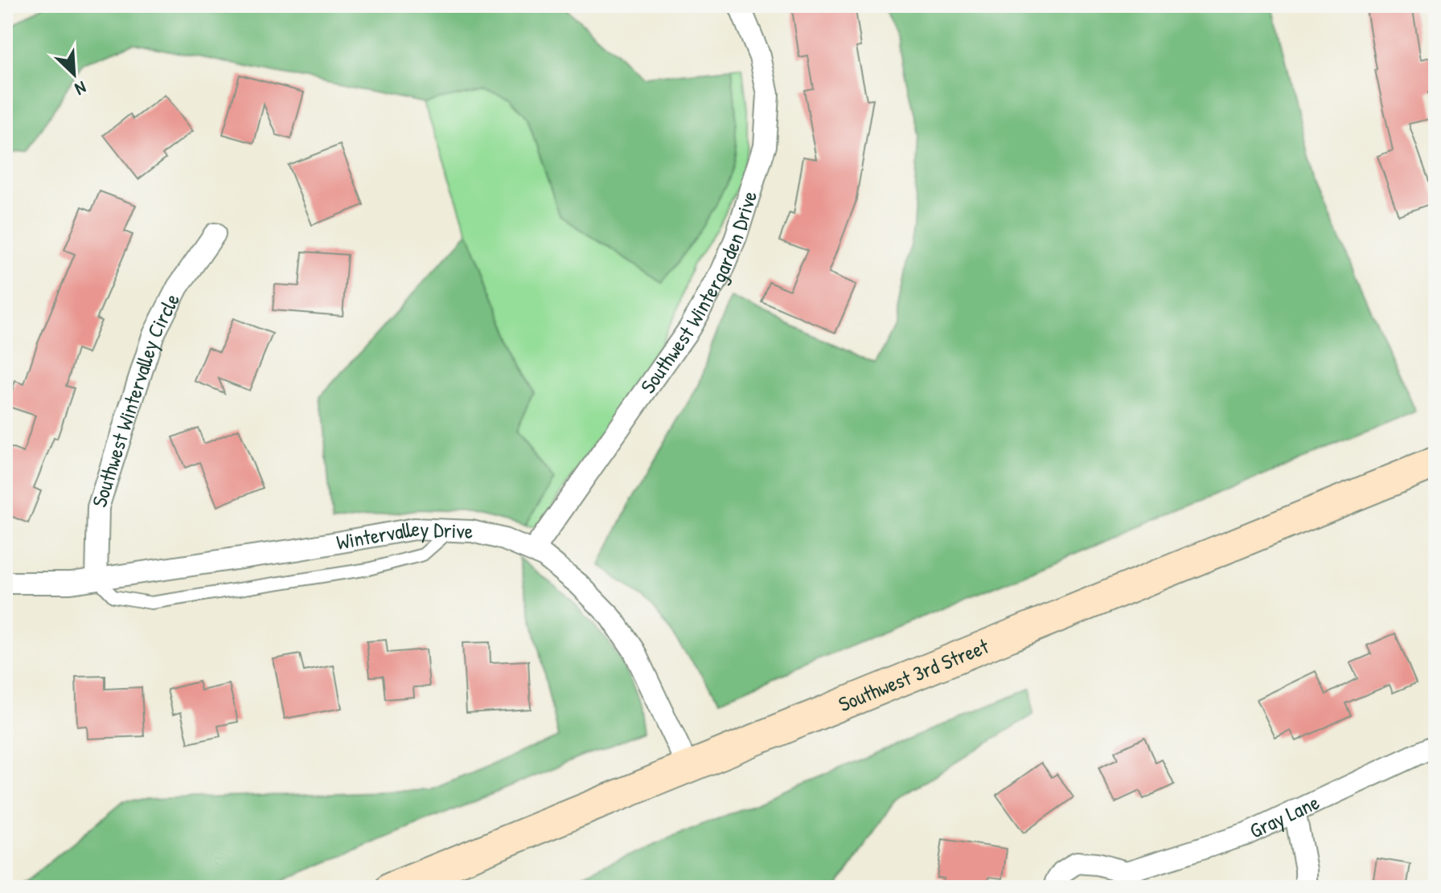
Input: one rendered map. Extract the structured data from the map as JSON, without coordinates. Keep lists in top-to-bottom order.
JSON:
{
  "streets": {
    "main road": ["Southwest 3rd Street"],
    "street": [
      "Southwest Wintergarden Drive",
      "Southwest Wintervalley Circle",
      "Wintervalley Drive",
      "Gray Lane"
    ]
  },
  "crossings": [
    ["Southwest Wintergarden Drive", "Wintervalley Drive"],
    ["Southwest Wintervalley Circle", "Wintervalley Drive"],
    ["Wintervalley Drive", "Southwest 3rd Street"]
  ],
  "north": "bottom right"
}
